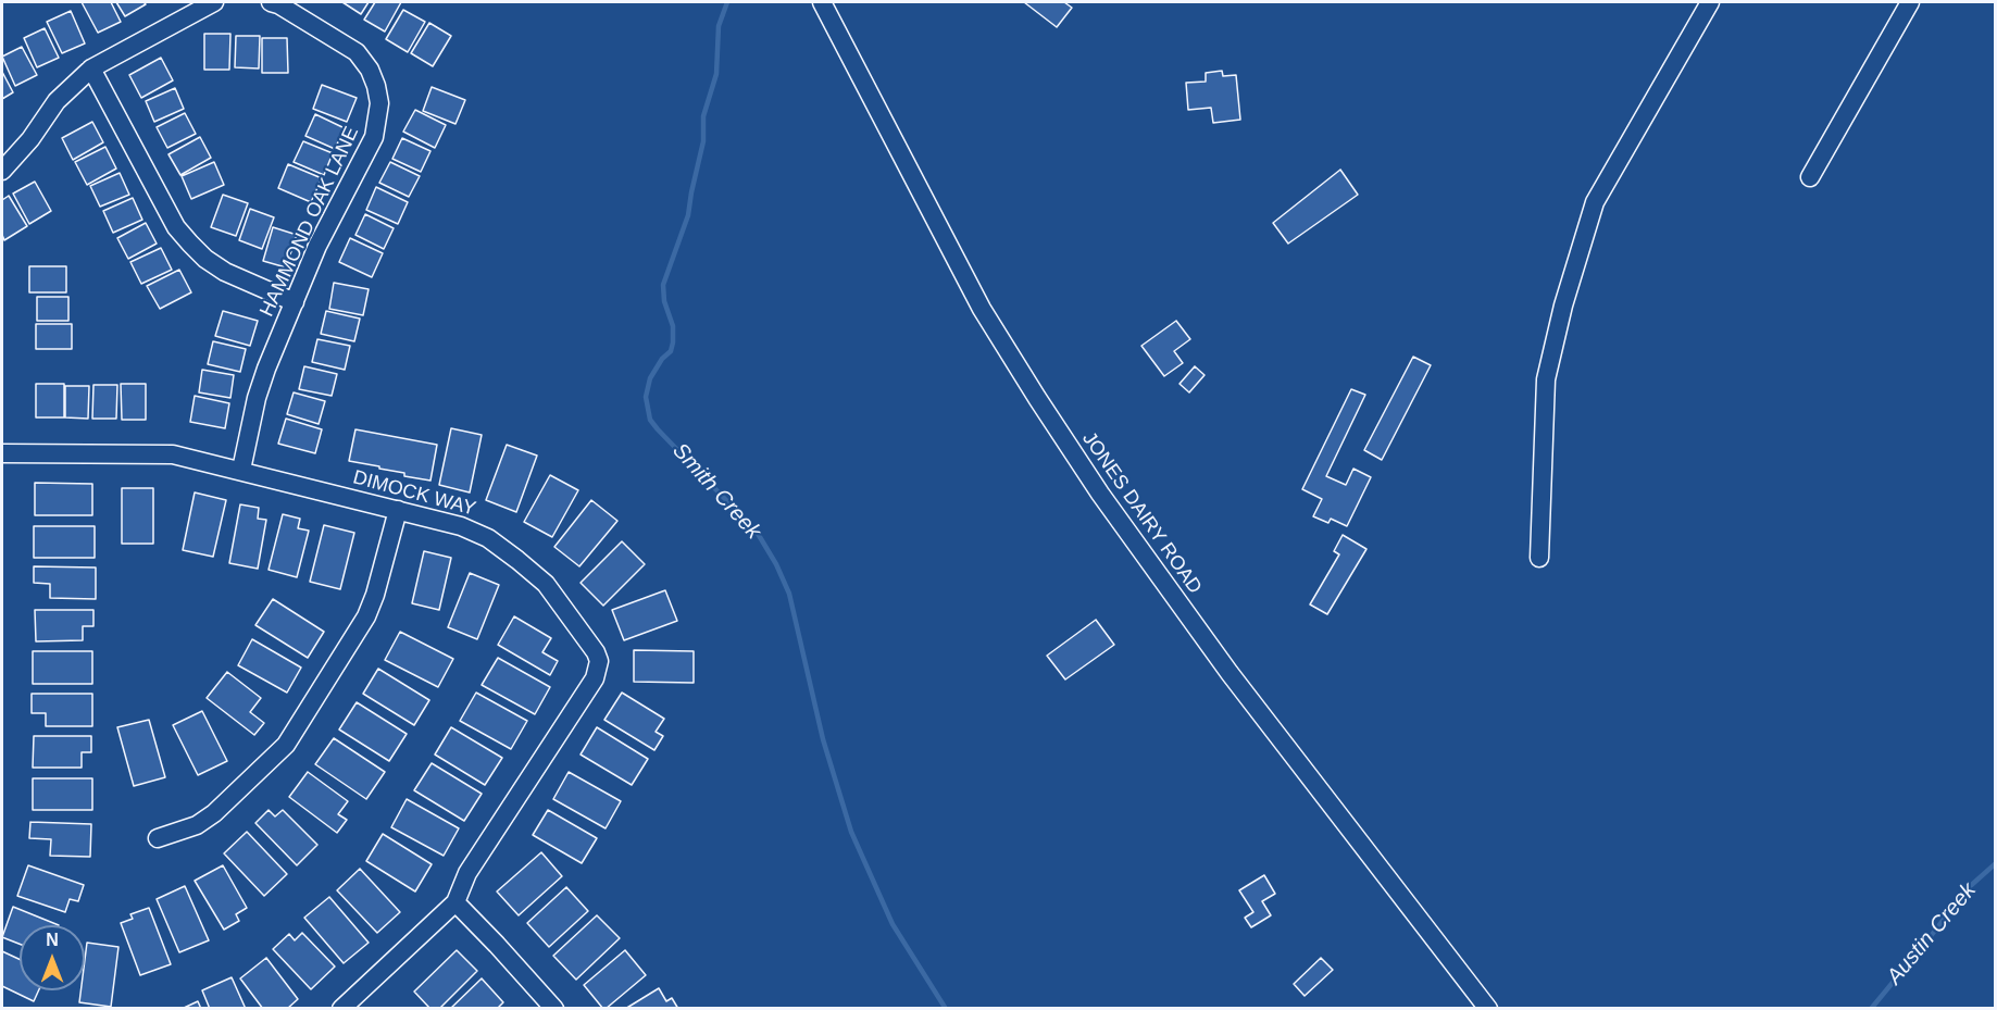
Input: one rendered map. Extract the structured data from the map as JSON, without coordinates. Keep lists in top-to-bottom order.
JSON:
{
  "streets": {
    "street": ["HAMMOND OAK LANE", "DIMOCK WAY", "JONES DAIRY ROAD"]
  },
  "crossings": [
    ["HAMMOND OAK LANE", "DIMOCK WAY"]
  ],
  "water": ["Smith Creek", "Austin Creek"],
  "north": "top"
}
